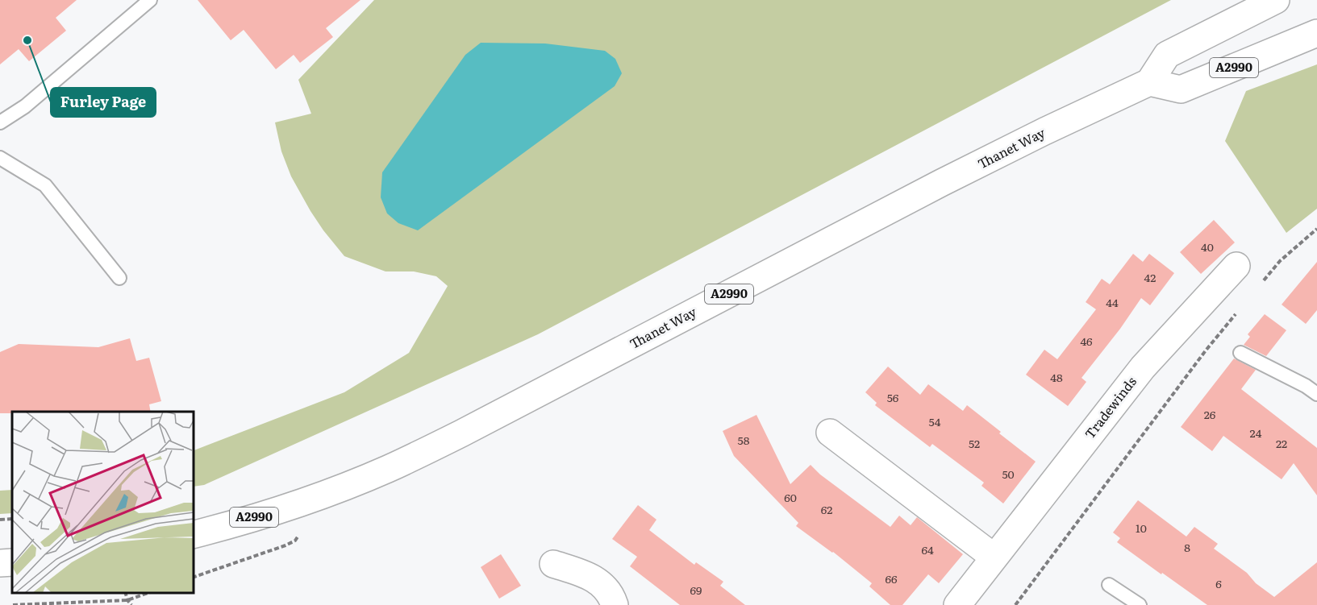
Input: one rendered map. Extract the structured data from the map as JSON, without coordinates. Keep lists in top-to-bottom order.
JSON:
{
  "streets": {
    "main road": ["A2990", "Thanet Way", "Tradewinds"]
  },
  "crossings": [
    ["A2990", "Thanet Way"]
  ],
  "places": ["Furley Page"],
  "house_numbers": [
    "40",
    "42",
    "44",
    "46",
    "48",
    "56",
    "26",
    "54",
    "24",
    "58",
    "52",
    "22",
    "50",
    "60",
    "62",
    "10",
    "8",
    "64",
    "66",
    "6",
    "69"
  ]
}
